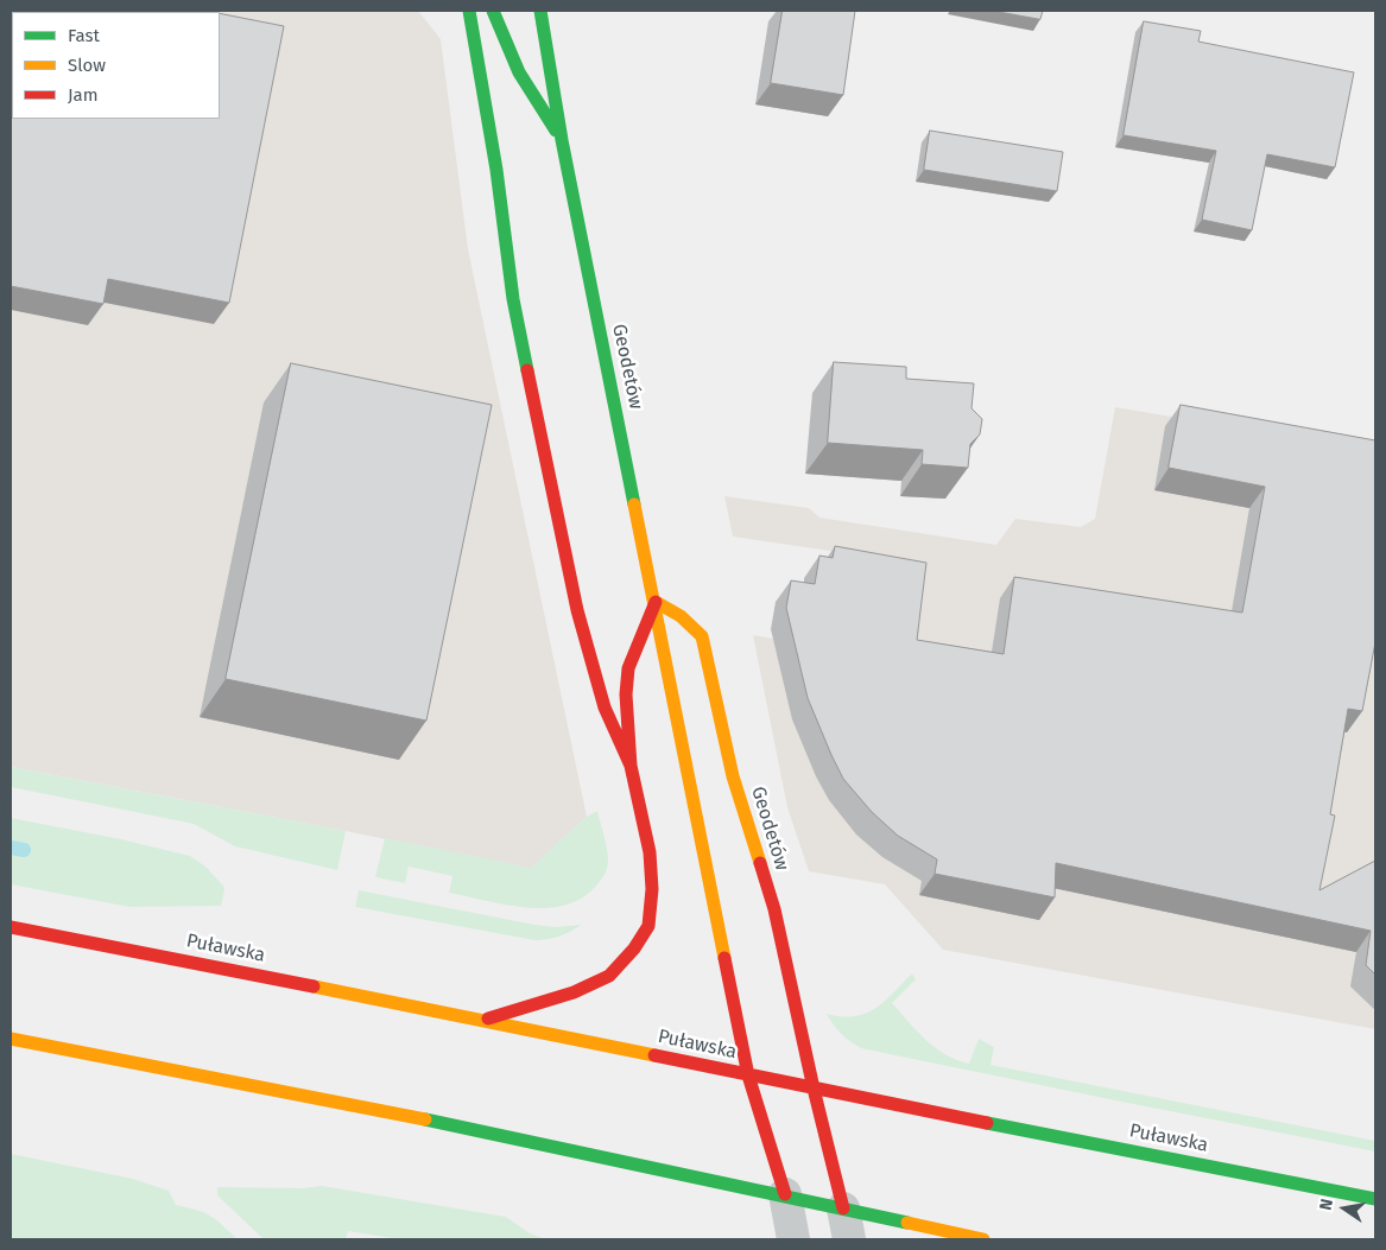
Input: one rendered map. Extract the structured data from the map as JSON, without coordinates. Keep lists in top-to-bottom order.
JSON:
{
  "streets": {
    "main road": ["Geodetów", "Puławska"]
  },
  "crossings": [
    ["Geodetów", "Puławska"]
  ],
  "legend": ["Fast", "Slow", "Jam"],
  "north": "left"
}
